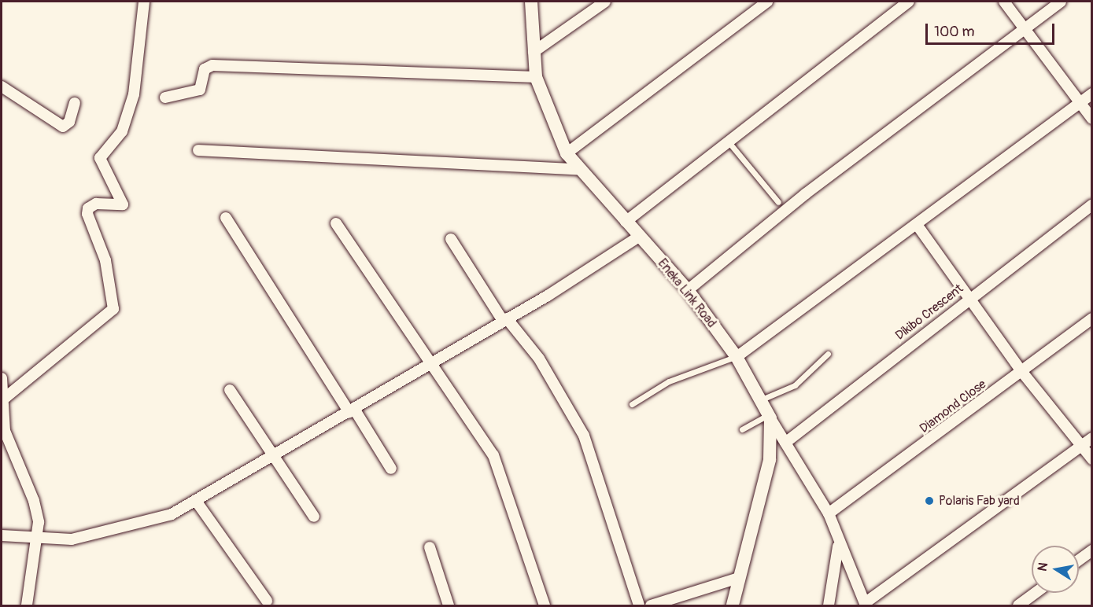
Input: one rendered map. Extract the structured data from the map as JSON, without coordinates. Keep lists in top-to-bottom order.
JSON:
{
  "streets": {
    "street": ["Eneka Link Road", "Dikibo Crescent", "Diamond Close"]
  },
  "places": ["Polaris Fab yard"],
  "scale_bar": "100 m",
  "north": "left"
}
